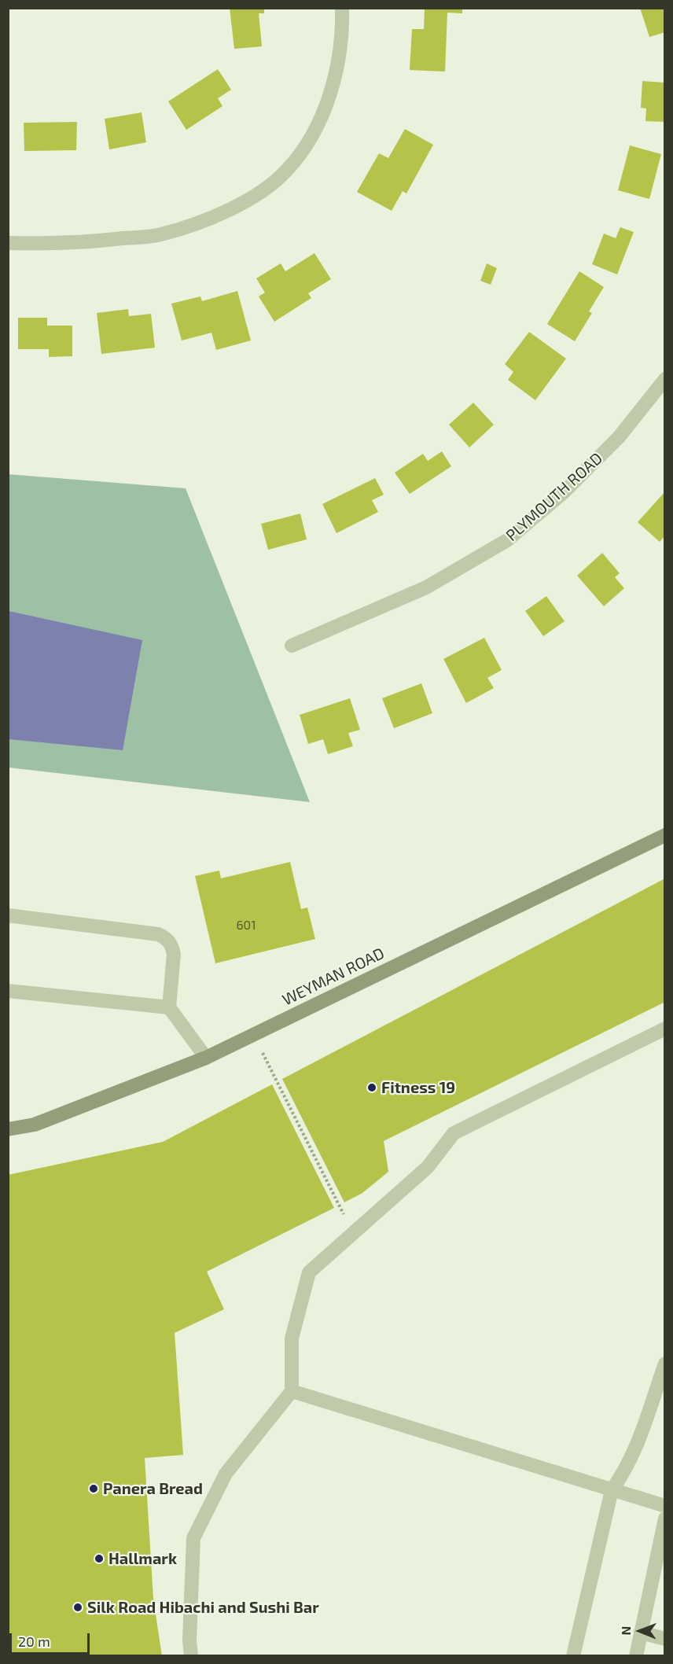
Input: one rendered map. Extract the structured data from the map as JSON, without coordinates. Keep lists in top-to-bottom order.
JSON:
{
  "streets": {
    "street": ["PLYMOUTH ROAD", "WEYMAN ROAD"]
  },
  "places": [
    "Fitness 19",
    "Panera Bread",
    "Hallmark",
    "Silk Road Hibachi and Sushi Bar"
  ],
  "house_numbers": ["601"],
  "scale_bar": "20 m",
  "north": "left"
}
